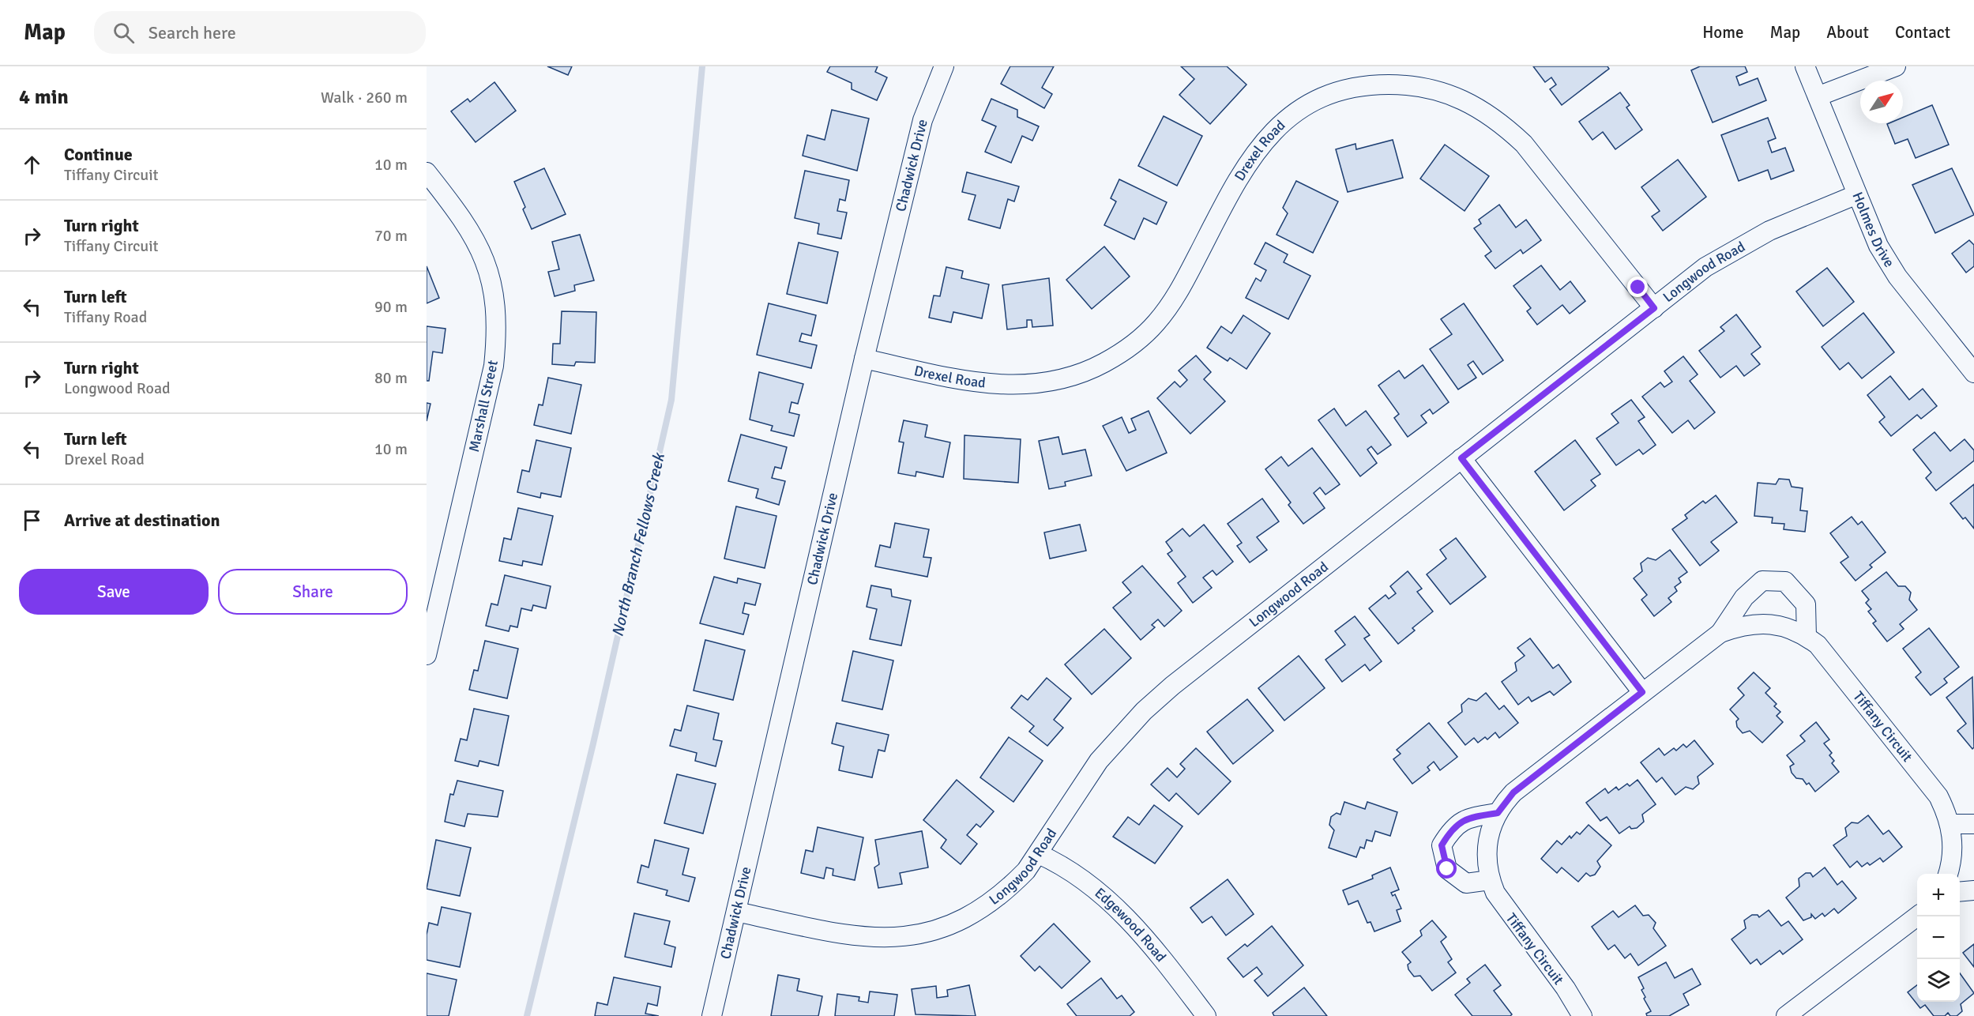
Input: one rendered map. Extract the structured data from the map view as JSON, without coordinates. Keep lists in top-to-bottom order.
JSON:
{
  "streets": {
    "street": [
      "Drexel Road",
      "Chadwick Drive",
      "Holmes Drive",
      "Longwood Road",
      "Marshall Street",
      "Tiffany Circuit",
      "Edgewood Road"
    ]
  },
  "crossings": [
    ["Drexel Road", "Chadwick Drive"],
    ["Drexel Road", "Longwood Road"],
    ["Chadwick Drive", "Longwood Road"],
    ["Holmes Drive", "Longwood Road"],
    ["Longwood Road", "Edgewood Road"]
  ],
  "water": ["North Branch Fellows Creek"],
  "north": "top right",
  "page": {
    "header": "Map",
    "search": "Search here",
    "nav": [
      "Home",
      "Map",
      "About",
      "Contact"
    ],
    "heading": ["4 min", "Walk · 260 m"],
    "list": [
      ["Continue", "Tiffany Circuit", "10 m"],
      ["Turn right", "Tiffany Circuit", "70 m"],
      ["Turn left", "Tiffany Road", "90 m"],
      ["Turn right", "Longwood Road", "80 m"],
      ["Turn left", "Drexel Road", "10 m"],
      "Arrive at destination"
    ],
    "buttons": ["Save", "Share"],
    "map_buttons": ["+", "−"]
  }
}
